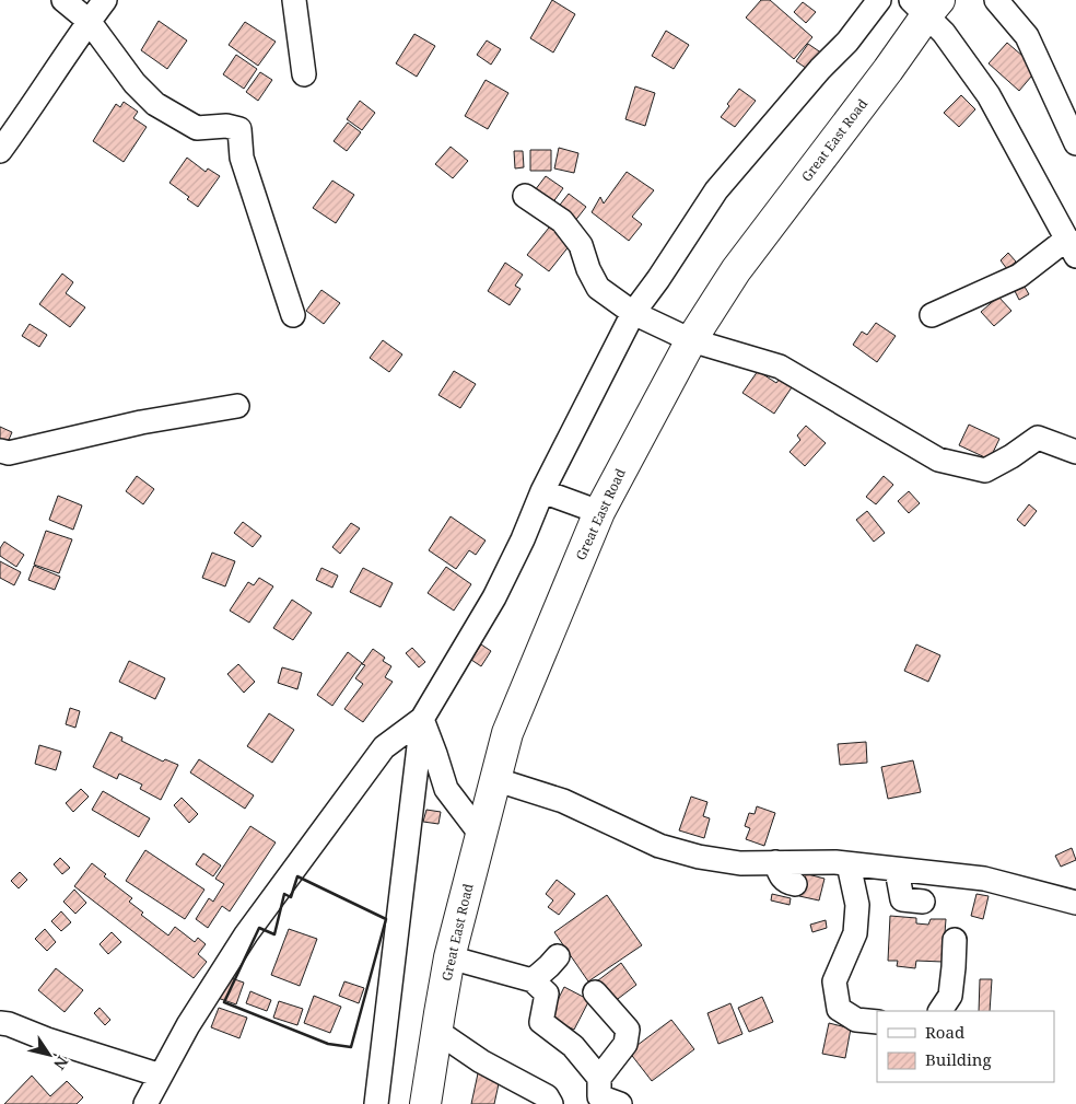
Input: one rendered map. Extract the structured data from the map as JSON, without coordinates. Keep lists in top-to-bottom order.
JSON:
{
  "streets": {
    "highway": ["Great East Road"]
  },
  "legend": ["Road", "Building"],
  "north": "bottom right"
}
